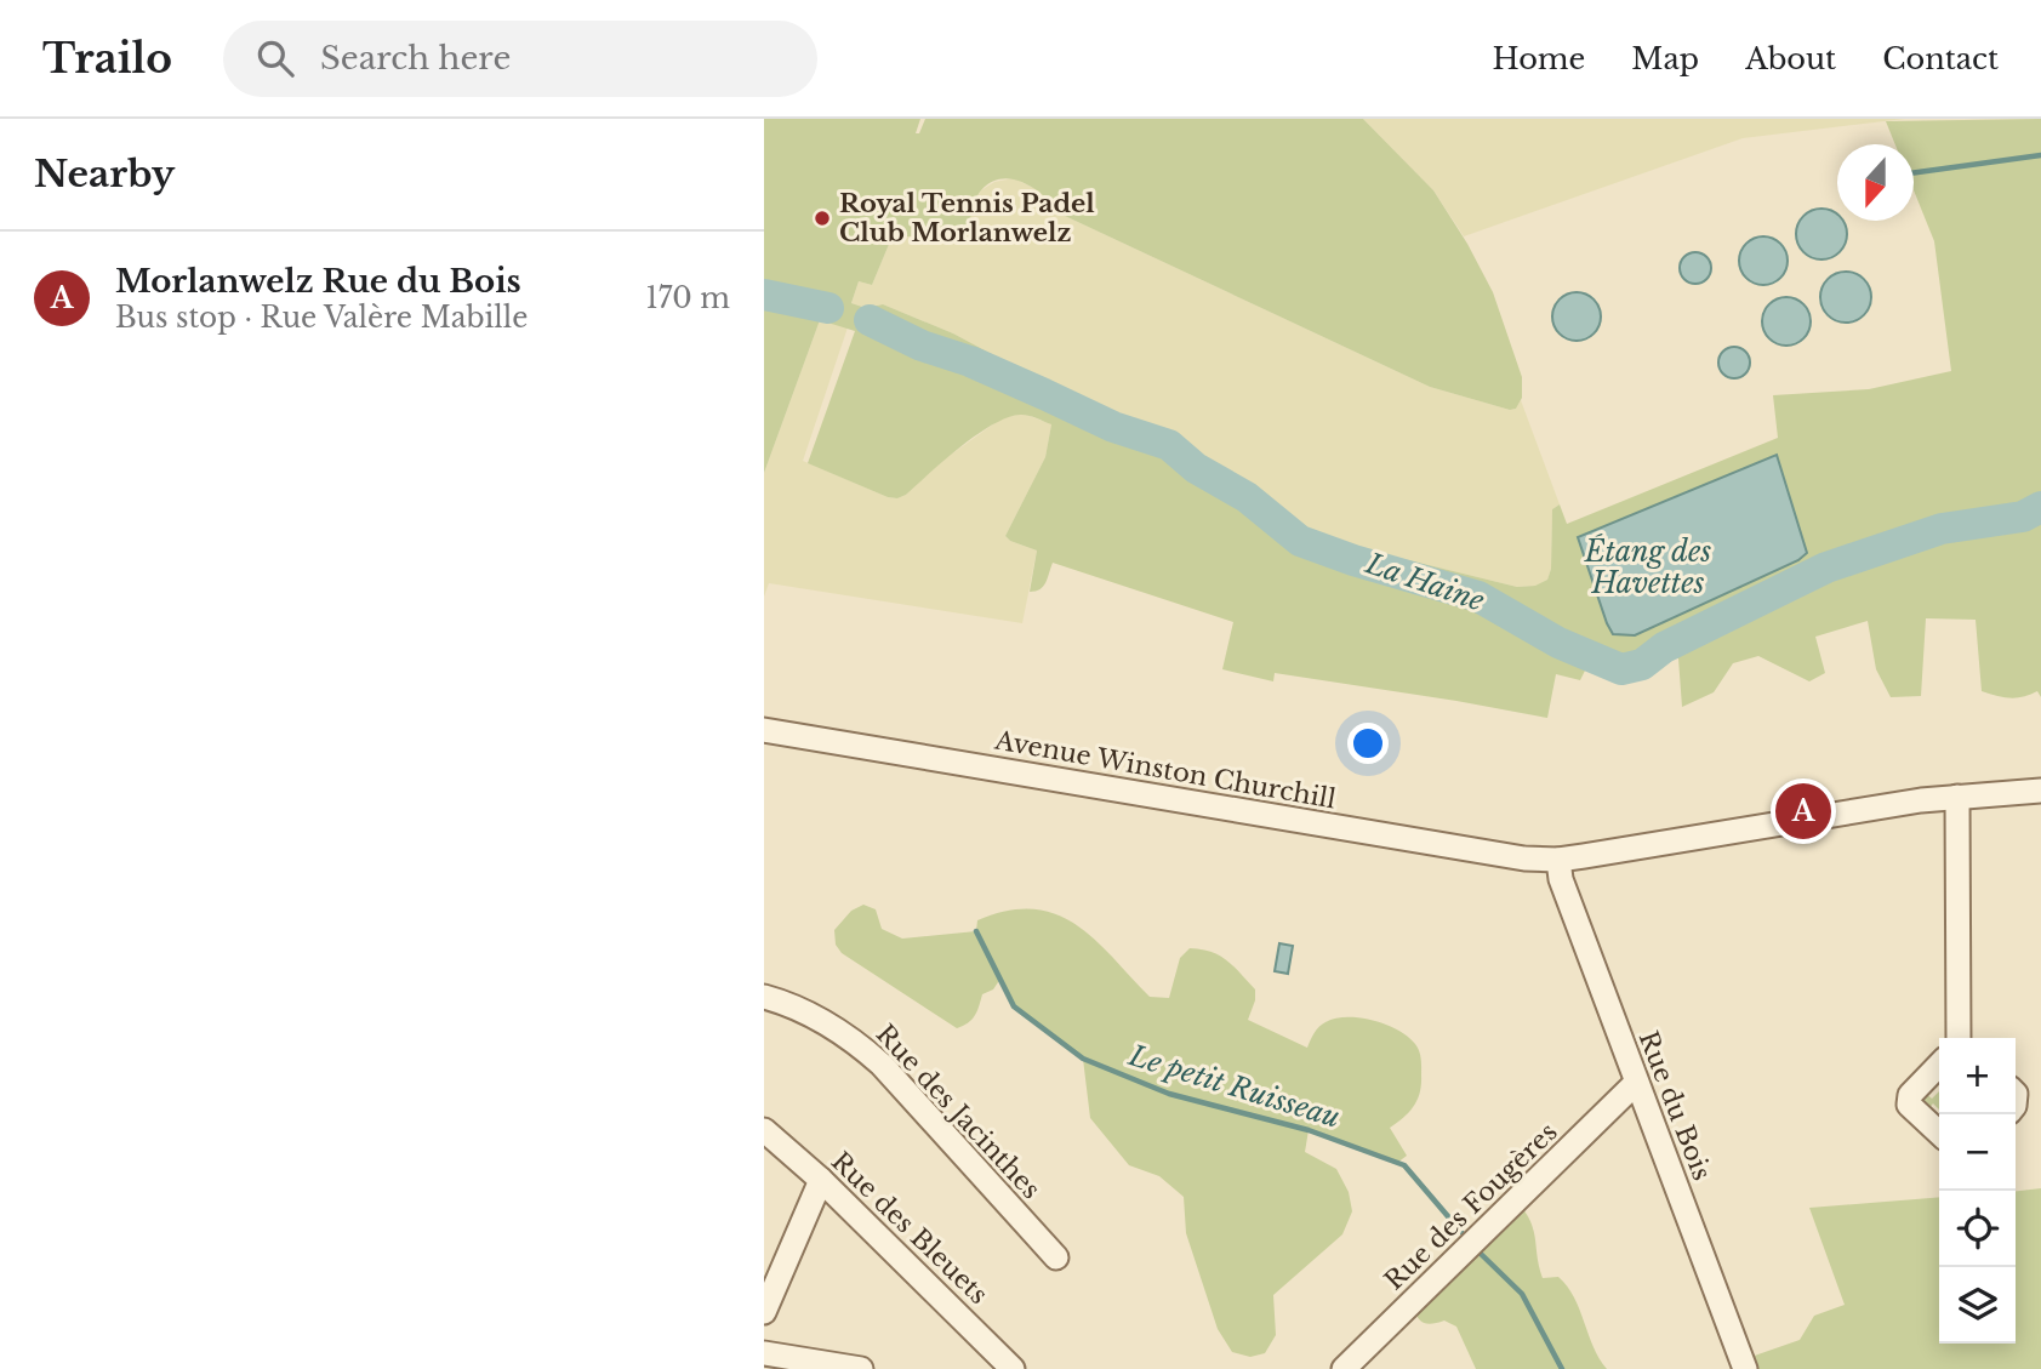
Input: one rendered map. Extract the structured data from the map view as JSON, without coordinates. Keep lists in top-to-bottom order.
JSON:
{
  "streets": {
    "street": [
      "Avenue Winston Churchill",
      "Rue du Bois",
      "Rue des Jacinthes",
      "Rue des Fougères",
      "Rue des Bleuets"
    ]
  },
  "crossings": [
    ["Avenue Winston Churchill", "Rue du Bois"],
    ["Rue du Bois", "Rue des Fougères"]
  ],
  "water": ["Étang des Havettes", "La Haine", "Le petit Ruisseau"],
  "places": ["Royal Tennis Padel Club Morlanwelz"],
  "north": "bottom",
  "page": {
    "header": "Trailo",
    "search": "Search here",
    "nav": [
      "Home",
      "Map",
      "About",
      "Contact"
    ],
    "heading": "Nearby",
    "list": [
      {
        "mark": "A",
        "name": "Morlanwelz Rue du Bois",
        "note": "Bus stop · Rue Valère Mabille",
        "value": "170 m"
      }
    ],
    "pins": "A",
    "map_buttons": ["+", "−"]
  }
}
